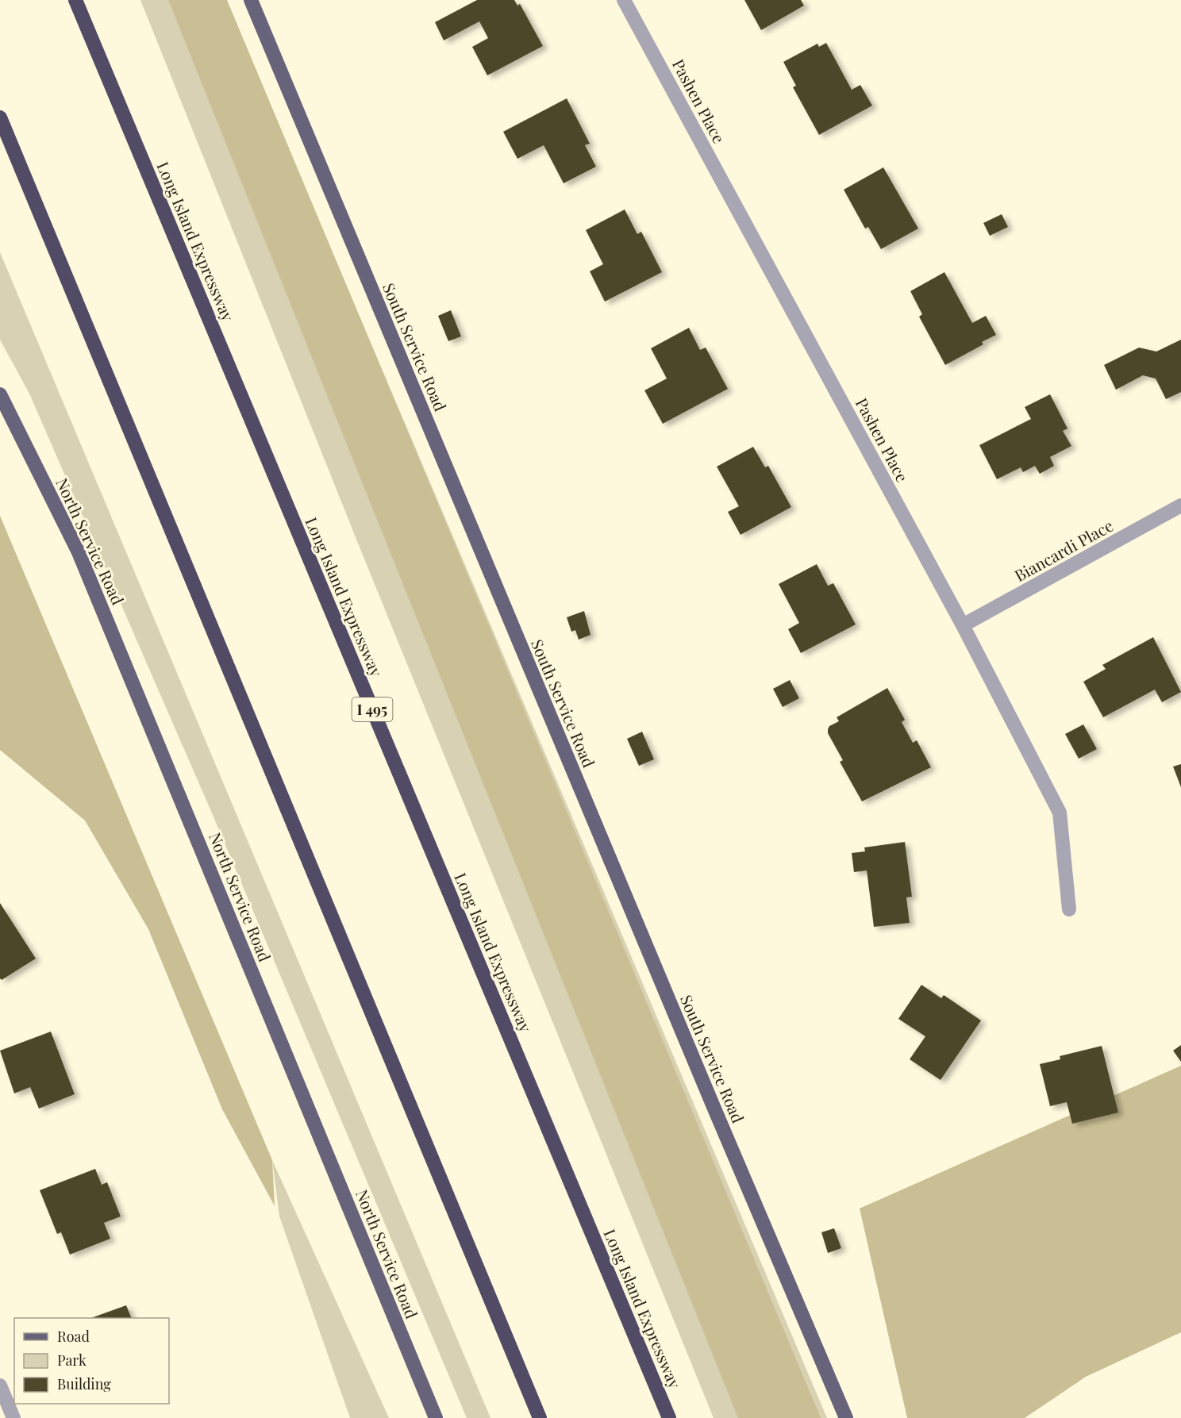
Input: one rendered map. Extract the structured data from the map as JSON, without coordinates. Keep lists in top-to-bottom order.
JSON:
{
  "streets": {
    "highway": ["Long Island Expressway", "I 495"],
    "main road": ["South Service Road", "North Service Road"],
    "street": ["Pashen Place", "Biancardi Place"]
  },
  "crossings": [
    ["Pashen Place", "Biancardi Place"]
  ],
  "legend": ["Road", "Park", "Building"]
}
